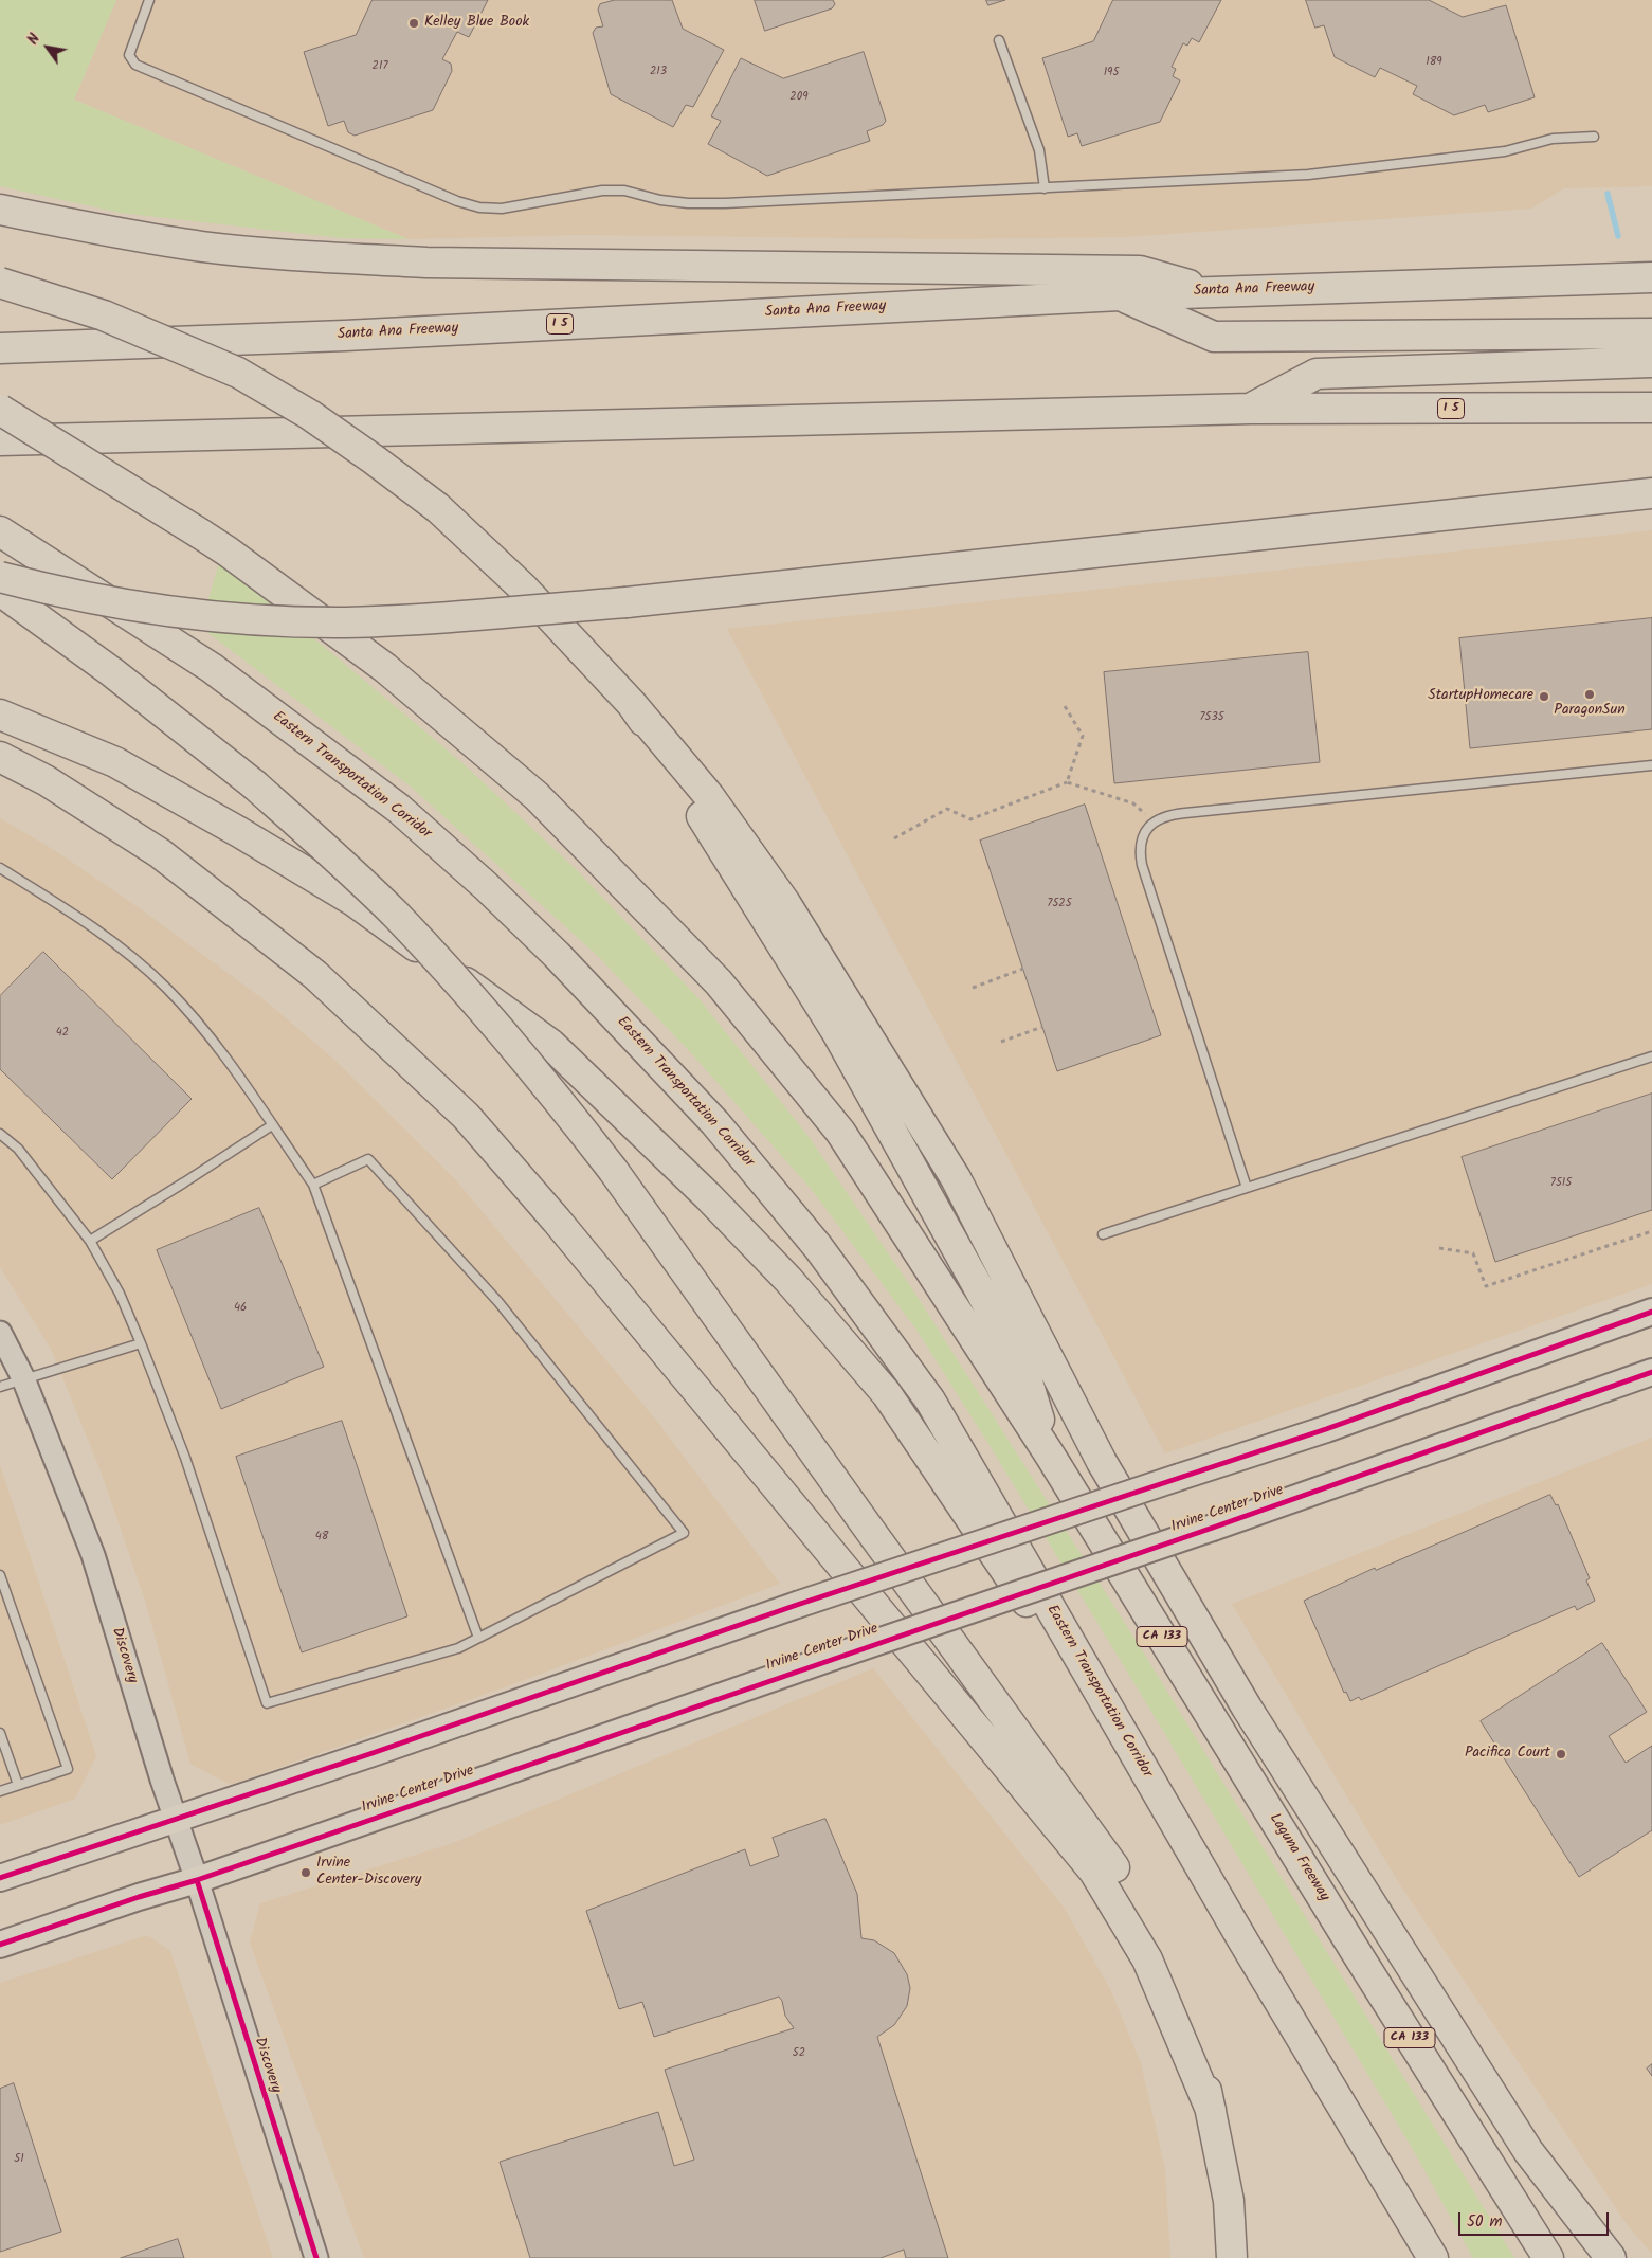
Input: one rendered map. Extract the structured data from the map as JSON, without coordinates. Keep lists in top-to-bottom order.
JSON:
{
  "streets": {
    "highway": [
      "Santa Ana Freeway",
      "I 5",
      "Eastern Transportation Corridor",
      "CA 133",
      "Laguna Freeway"
    ],
    "main road": ["Irvine Center Drive"],
    "street": ["Discovery"]
  },
  "crossings": [
    ["Irvine Center Drive", "Discovery"]
  ],
  "places": [
    "Kelley Blue Book",
    "ParagonSun",
    "StartupHomecare",
    "Pacifica Court",
    "Irvine Center-Discovery"
  ],
  "house_numbers": [
    "189",
    "217",
    "213",
    "195",
    "209",
    "7535",
    "7525",
    "42",
    "7515",
    "46",
    "48",
    "52",
    "51"
  ],
  "scale_bar": "50 m",
  "north": "top left"
}
